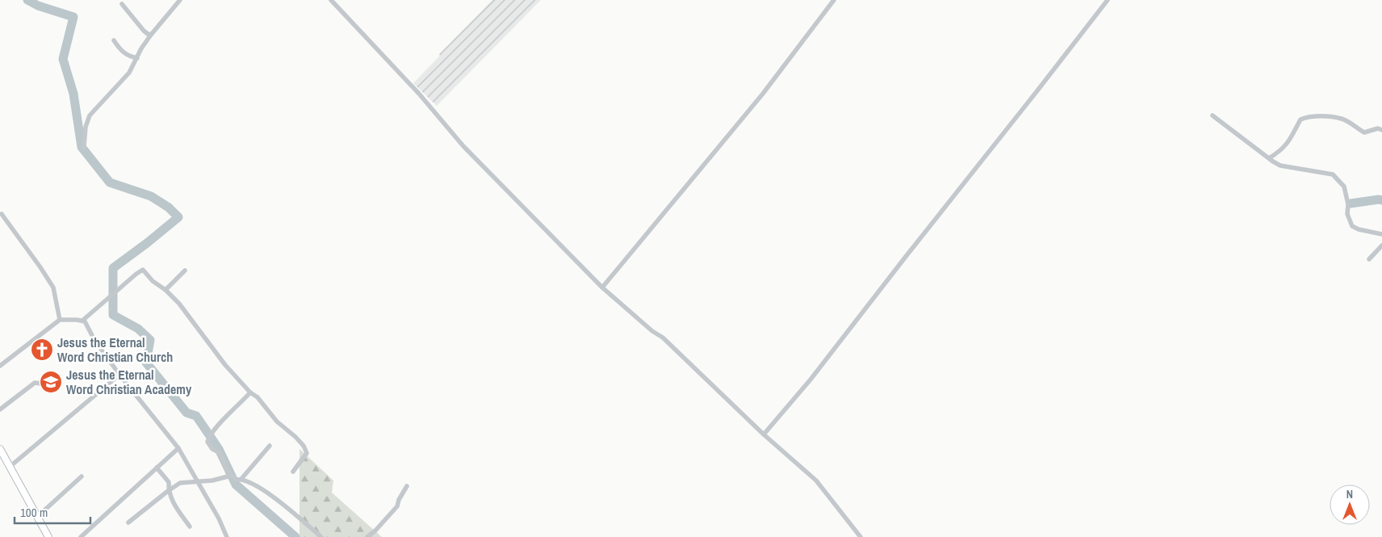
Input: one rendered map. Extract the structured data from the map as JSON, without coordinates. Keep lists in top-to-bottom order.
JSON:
{
  "places": {
    "church": ["Jesus the Eternal Word Christian Church"],
    "school or university": ["Jesus the Eternal Word Christian Academy"]
  },
  "scale_bar": "100 m",
  "north": "top"
}
